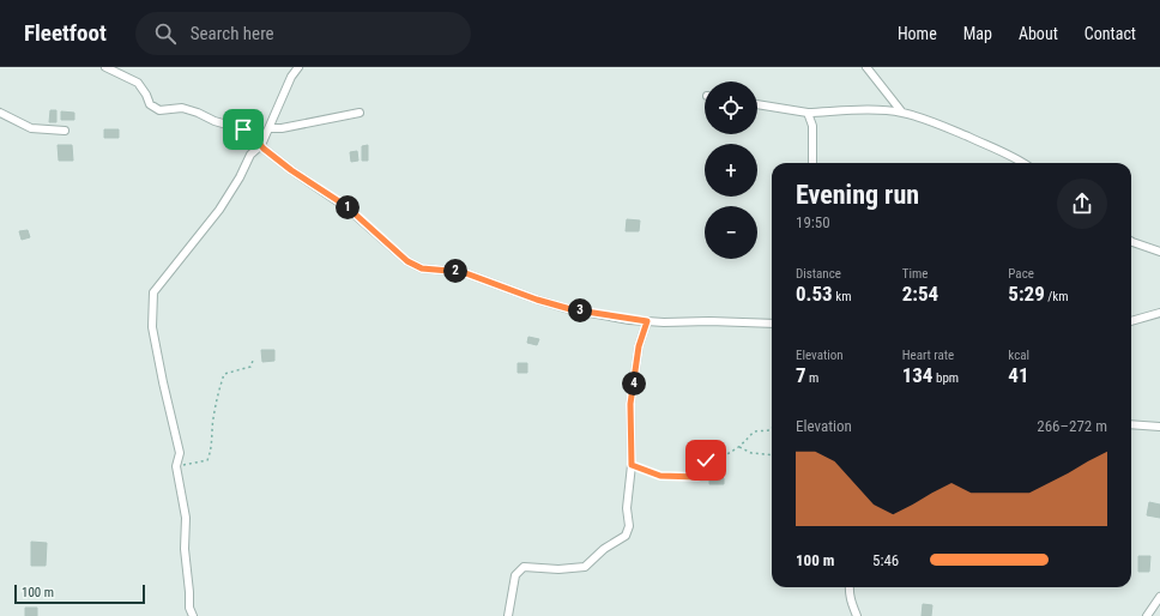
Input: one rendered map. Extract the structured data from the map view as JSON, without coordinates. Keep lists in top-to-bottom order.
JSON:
{
  "scale_bar": "100 m",
  "page": {
    "header": "Fleetfoot",
    "search": "Search here",
    "nav": [
      "Home",
      "Map",
      "About",
      "Contact"
    ],
    "map_buttons": ["+", "−"],
    "heading": ["Evening run", "19:50"],
    "pins": [
      "1",
      "2",
      "3",
      "4"
    ],
    "stats": [
      ["Distance", "0.53 km"],
      ["Time", "2:54"],
      ["Pace", "5:29 /km"],
      ["Elevation", "7 m"],
      ["Heart rate", "134 bpm"],
      ["kcal", "41"]
    ],
    "chart": ["Elevation", "266–272 m"],
    "list": [
      {
        "name": "100 m",
        "note": "5:46"
      }
    ],
    "scale": "100 m"
  }
}
